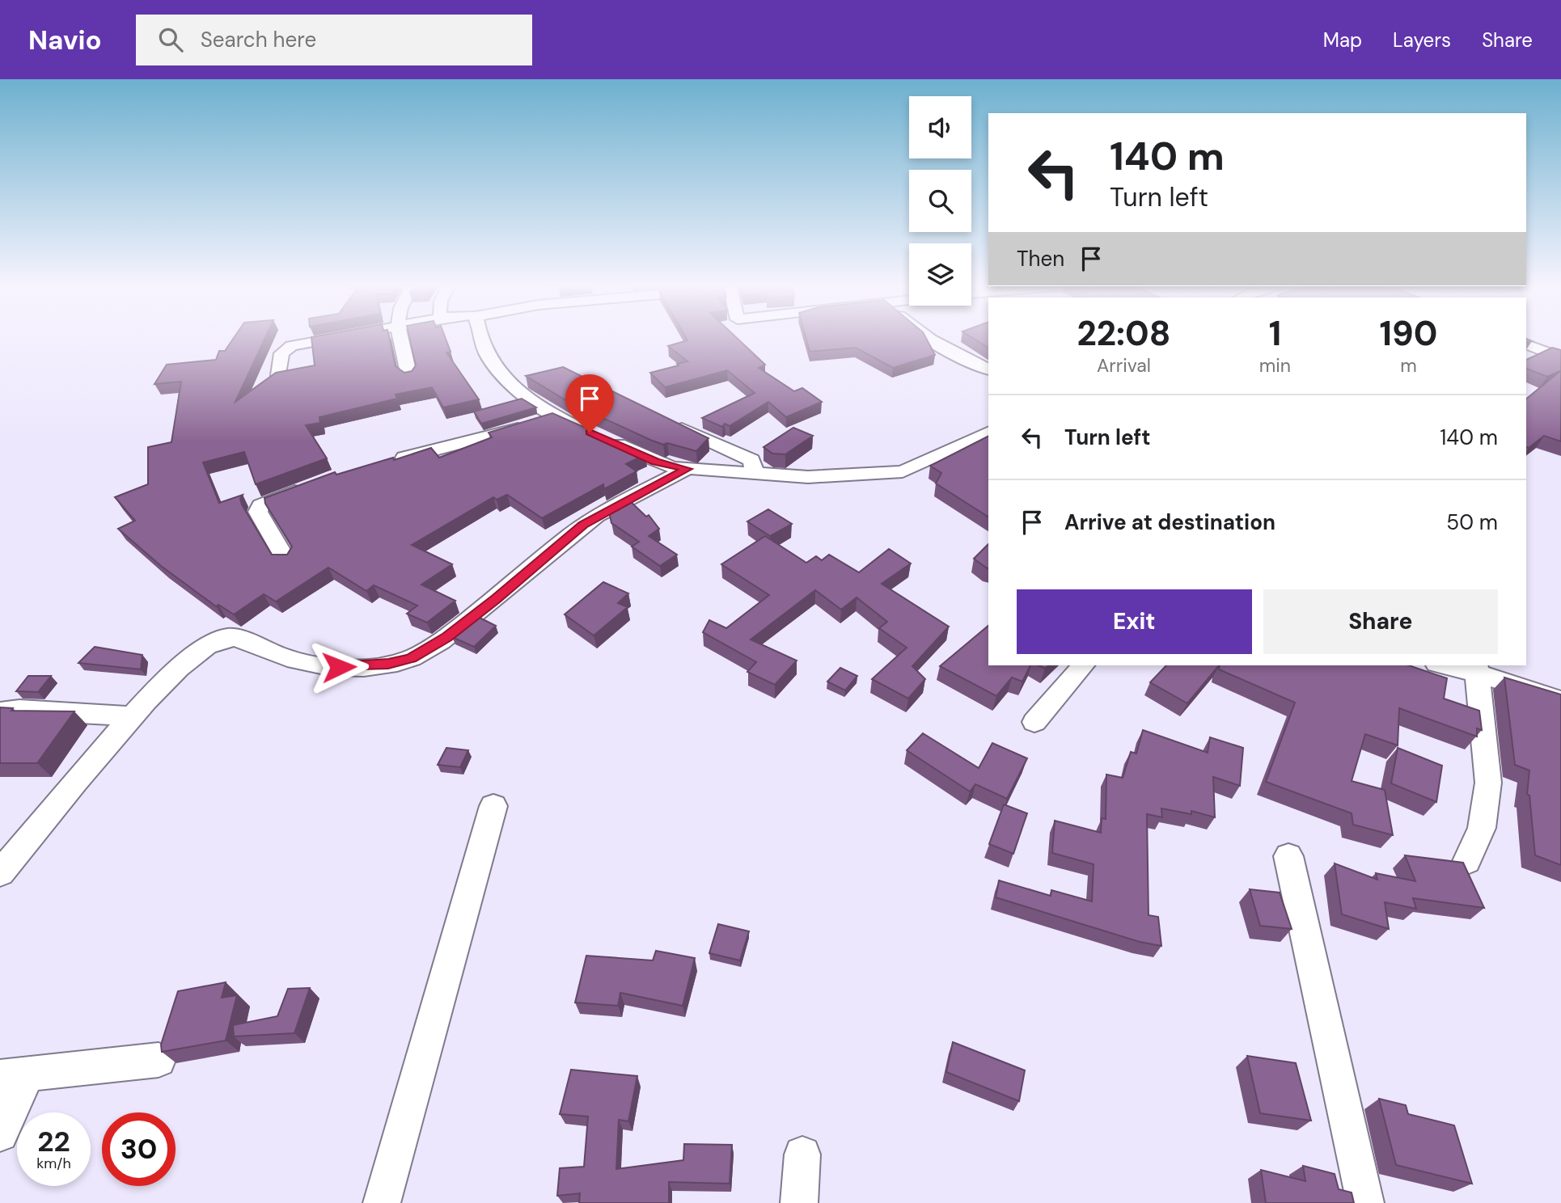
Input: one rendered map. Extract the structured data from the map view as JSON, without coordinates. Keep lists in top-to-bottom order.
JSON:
{
  "page": {
    "header": "Navio",
    "search": "Search here",
    "nav": ["Map", "Layers", "Share"],
    "turn": ["140 m", "Turn left"],
    "then": "Then",
    "eta": [
      "22:08",
      "Arrival",
      "1",
      "min",
      "190",
      "m"
    ],
    "list": [
      {
        "name": "Turn left",
        "value": "140 m"
      },
      {
        "name": "Arrive at destination",
        "value": "50 m"
      }
    ],
    "buttons": ["Exit", "Share"],
    "speed": "22 km/h",
    "limit": "30"
  }
}
